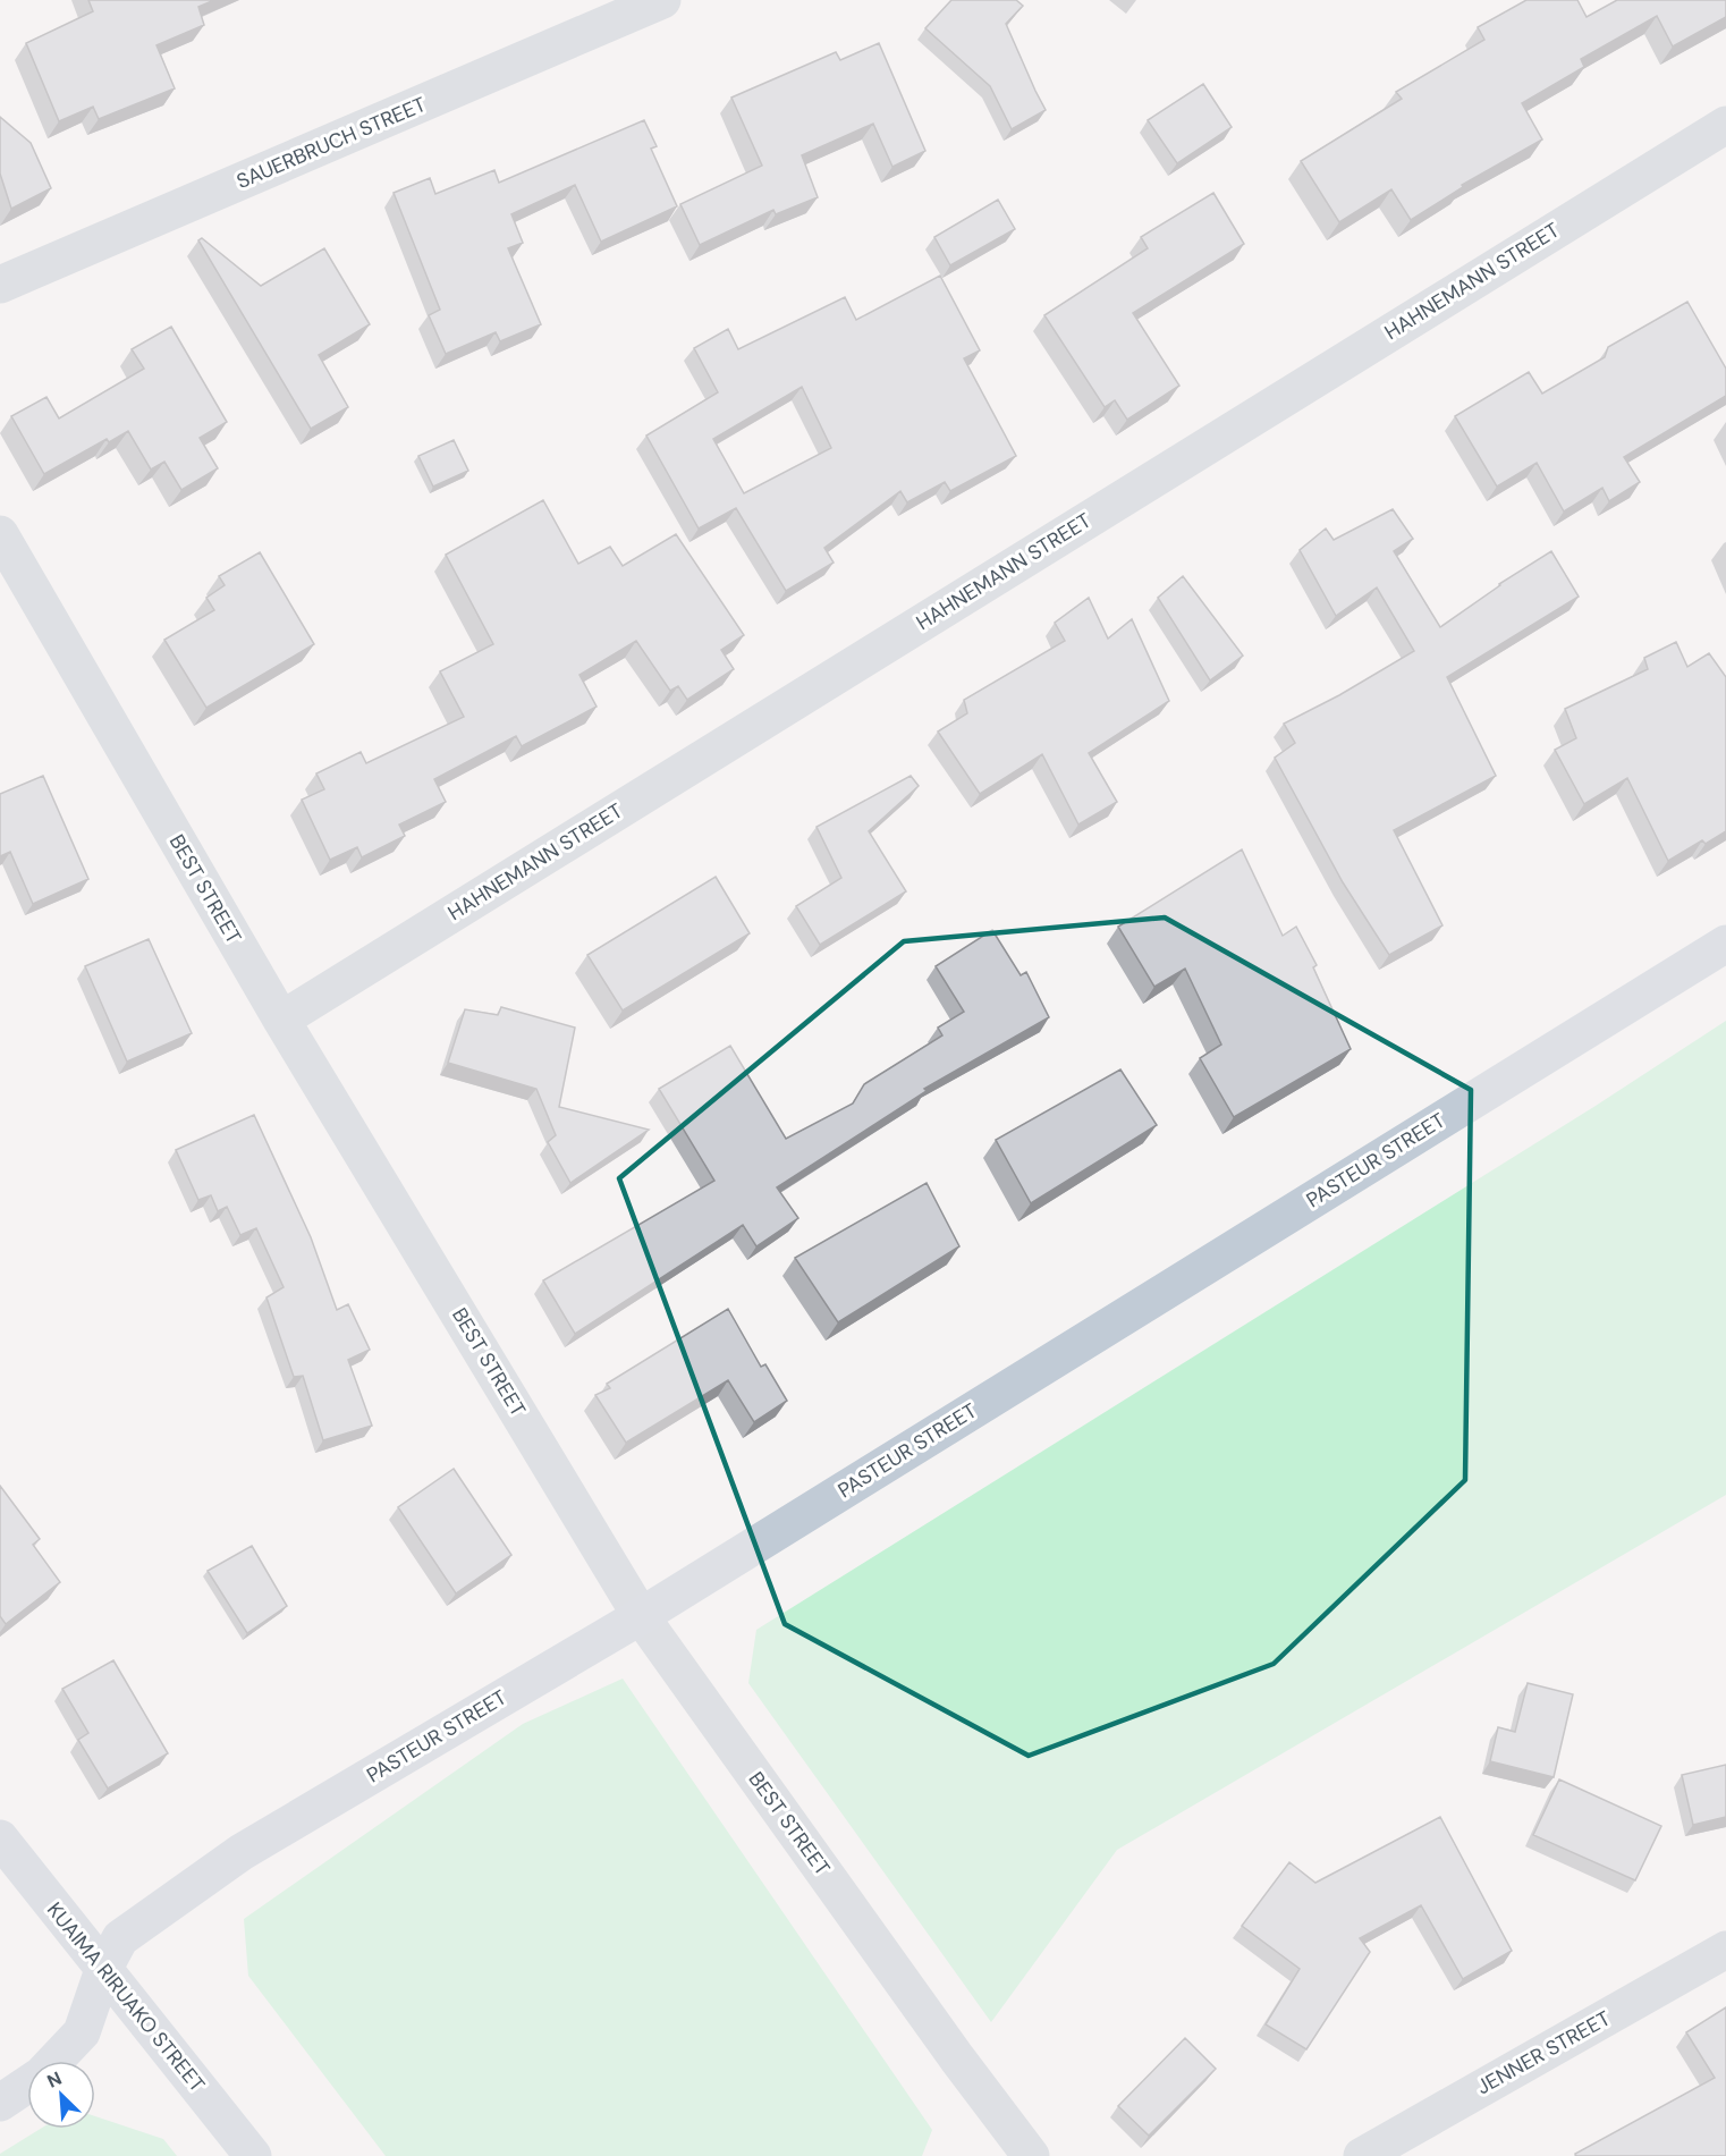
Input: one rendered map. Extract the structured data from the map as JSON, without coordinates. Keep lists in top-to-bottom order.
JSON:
{
  "streets": {
    "main road": ["PASTEUR STREET", "KUAIMA RIRUAKO STREET"],
    "street": [
      "SAUERBRUCH STREET",
      "HAHNEMANN STREET",
      "BEST STREET",
      "JENNER STREET"
    ]
  },
  "crossings": [
    ["HAHNEMANN STREET", "BEST STREET"],
    ["BEST STREET", "PASTEUR STREET"],
    ["PASTEUR STREET", "KUAIMA RIRUAKO STREET"]
  ],
  "north": "top left"
}
